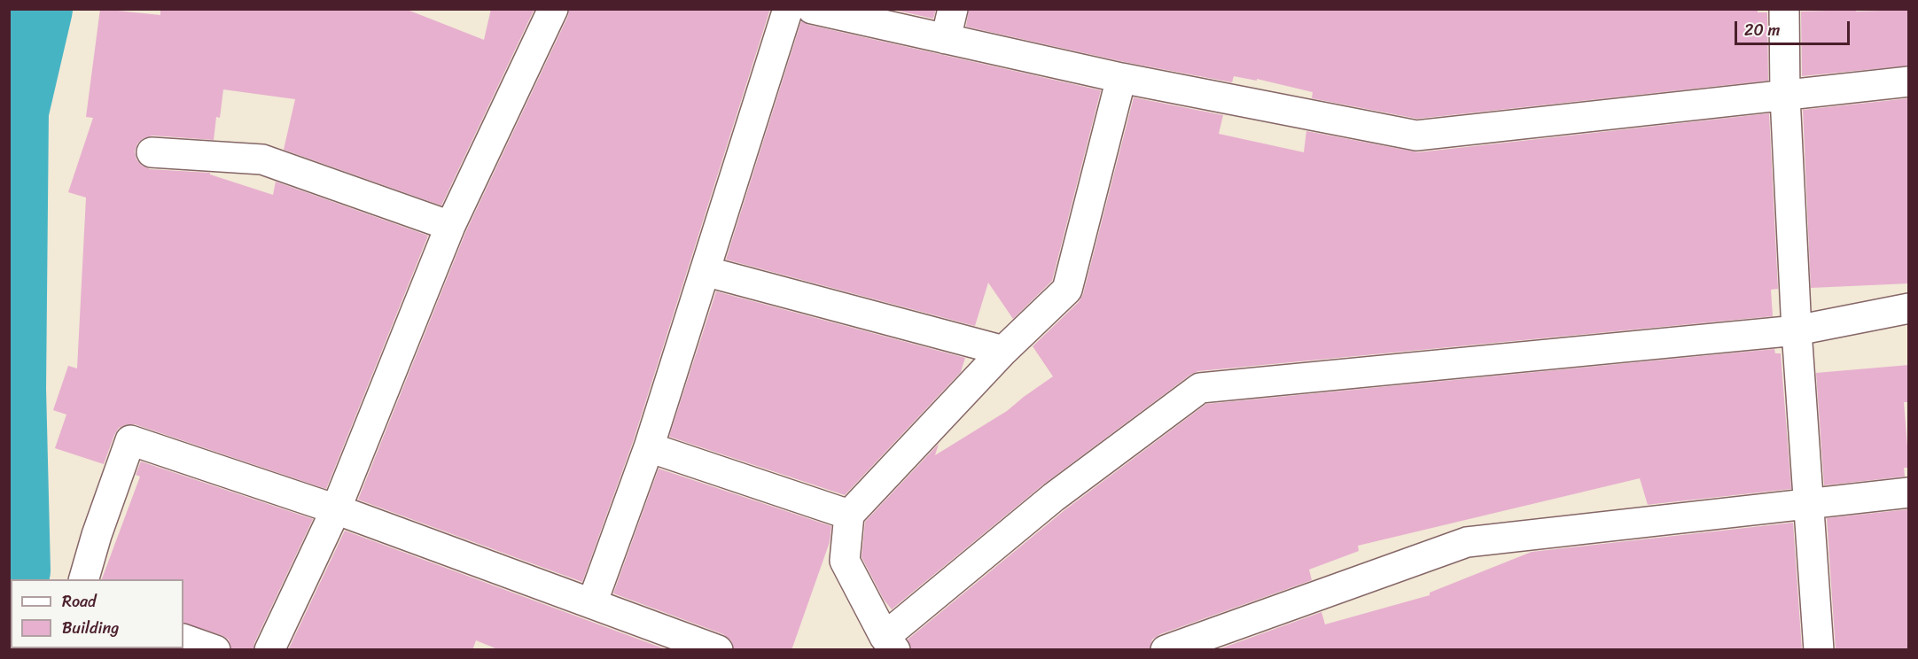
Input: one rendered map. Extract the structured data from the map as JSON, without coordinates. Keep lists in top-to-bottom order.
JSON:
{
  "legend": ["Road", "Building"],
  "scale_bar": "20 m"
}
